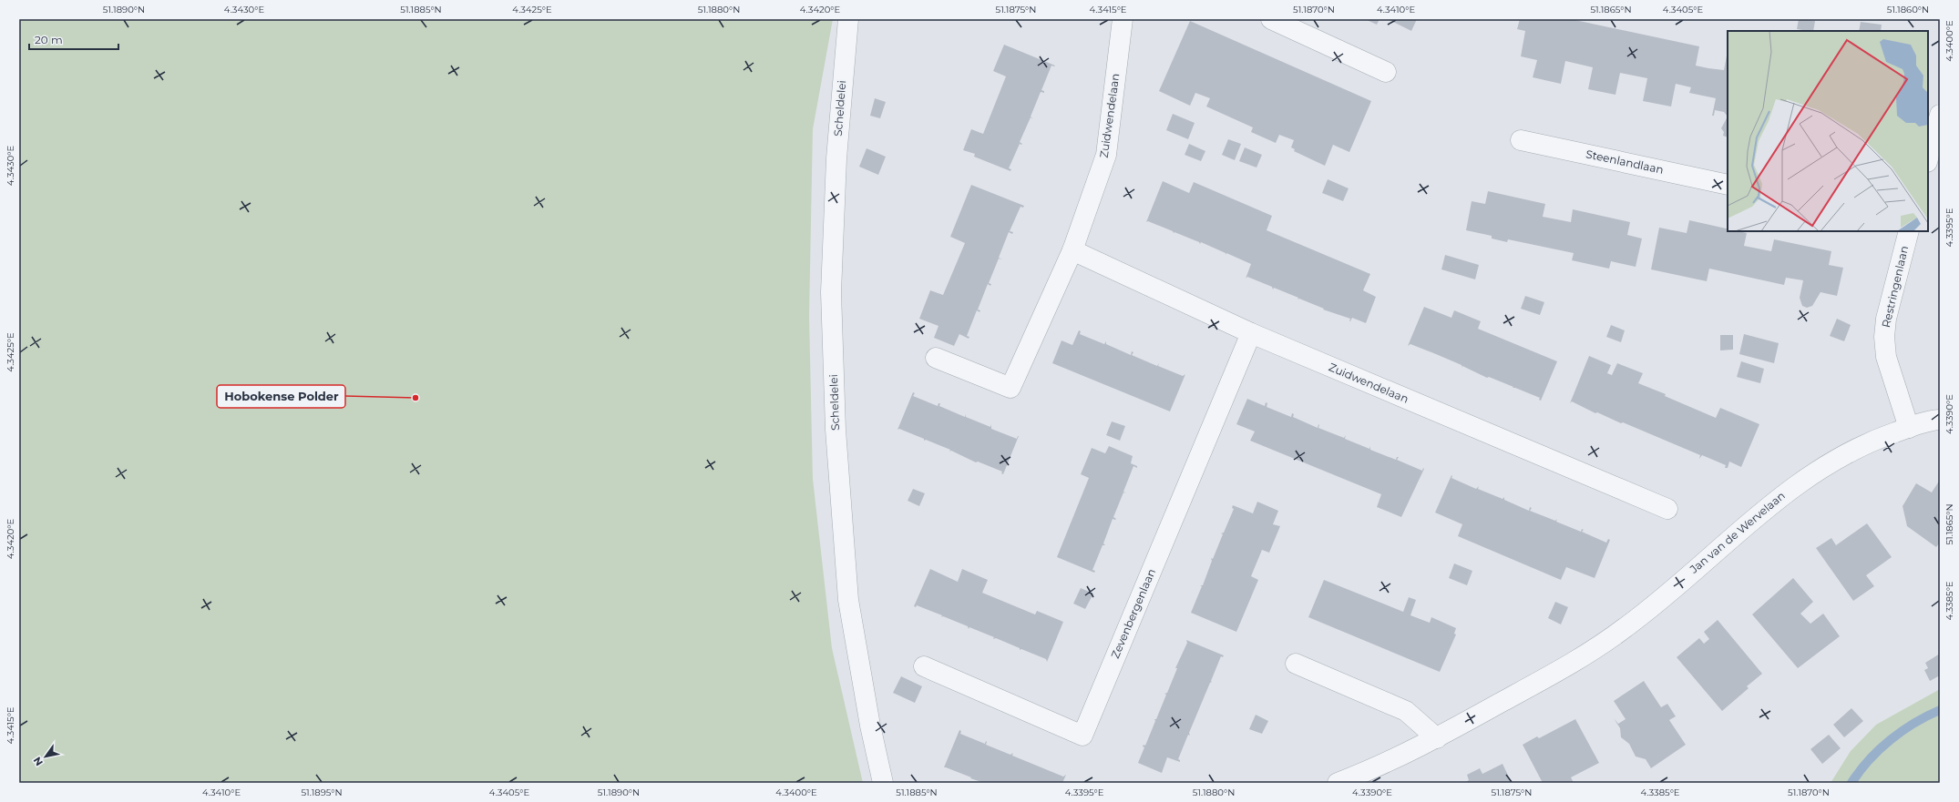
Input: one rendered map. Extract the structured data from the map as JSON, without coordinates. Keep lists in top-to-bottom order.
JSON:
{
  "streets": {
    "street": [
      "Scheldelei",
      "Zuidwendelaan",
      "Steenlandlaan",
      "Restringenlaan",
      "Jan van de Wervelaan",
      "Zevenbergenlaan"
    ]
  },
  "crossings": [
    ["Zuidwendelaan", "Zevenbergenlaan"],
    ["Restringenlaan", "Jan van de Wervelaan"]
  ],
  "places": ["Hobokense Polder"],
  "scale_bar": "20 m",
  "north": "bottom left",
  "coordinates": [
    "51.1890°N",
    "4.3430°E",
    "51.1885°N",
    "4.3425°E",
    "51.1880°N",
    "4.3420°E",
    "51.1875°N",
    "4.3415°E",
    "51.1870°N",
    "4.3410°E",
    "51.1865°N",
    "4.3405°E",
    "51.1860°N",
    "4.3400°E",
    "4.3395°E",
    "4.3390°E",
    "4.3385°E",
    "51.1895°N"
  ]
}
